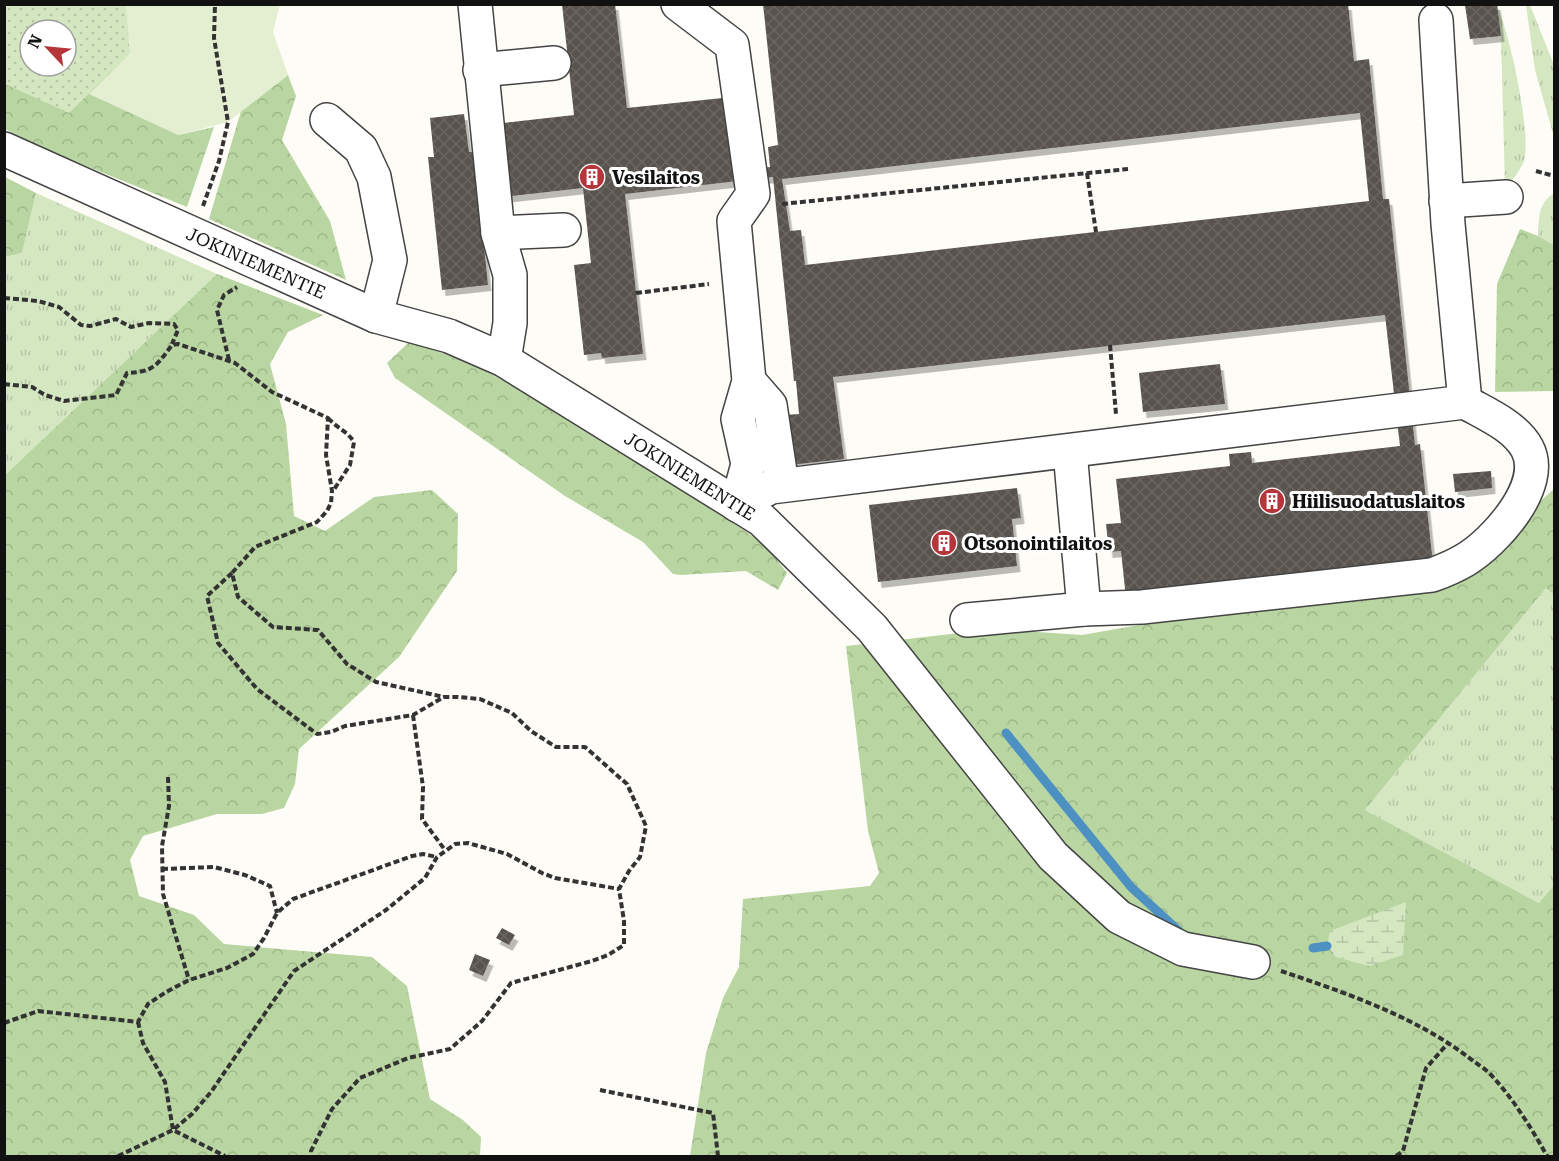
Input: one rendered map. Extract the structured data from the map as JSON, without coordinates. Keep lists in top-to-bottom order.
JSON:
{
  "streets": {
    "street": ["JOKINIEMENTIE"]
  },
  "places": {
    "building": ["Vesilaitos", "Hiilisuodatuslaitos", "Otsonointilaitos"]
  },
  "north": "top left"
}
